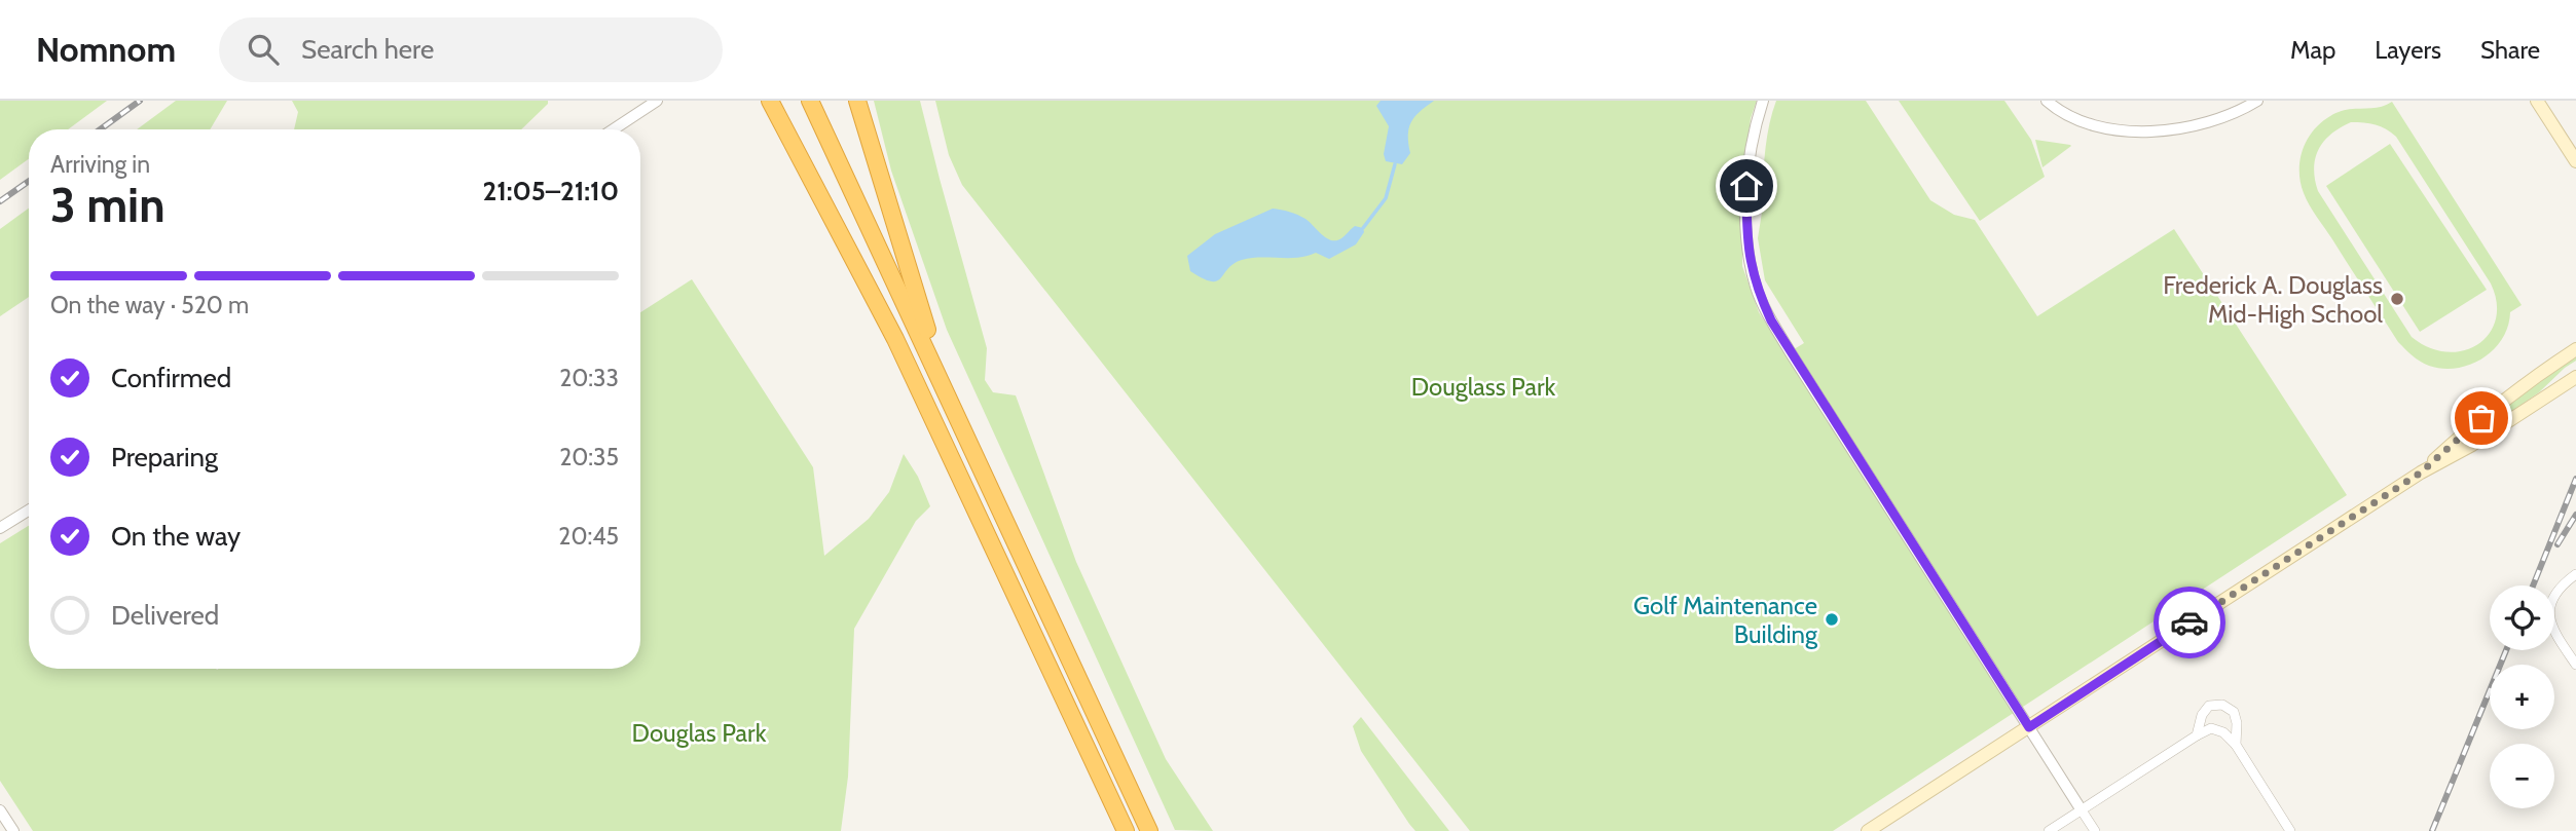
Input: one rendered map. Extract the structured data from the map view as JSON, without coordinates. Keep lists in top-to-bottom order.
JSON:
{
  "parks": ["Douglass Park", "Douglas Park"],
  "places": ["Frederick A. Douglass Mid-High School", "Golf Maintenance Building"],
  "page": {
    "header": "Nomnom",
    "search": "Search here",
    "nav": ["Map", "Layers", "Share"],
    "heading": ["3 min", "Arriving in", "21:05–21:10"],
    "bar": "On the way · 520 m",
    "list": [
      ["Confirmed", "20:33"],
      ["Preparing", "20:35"],
      ["On the way", "20:45"],
      "Delivered"
    ],
    "map_buttons": ["+", "−"]
  }
}
